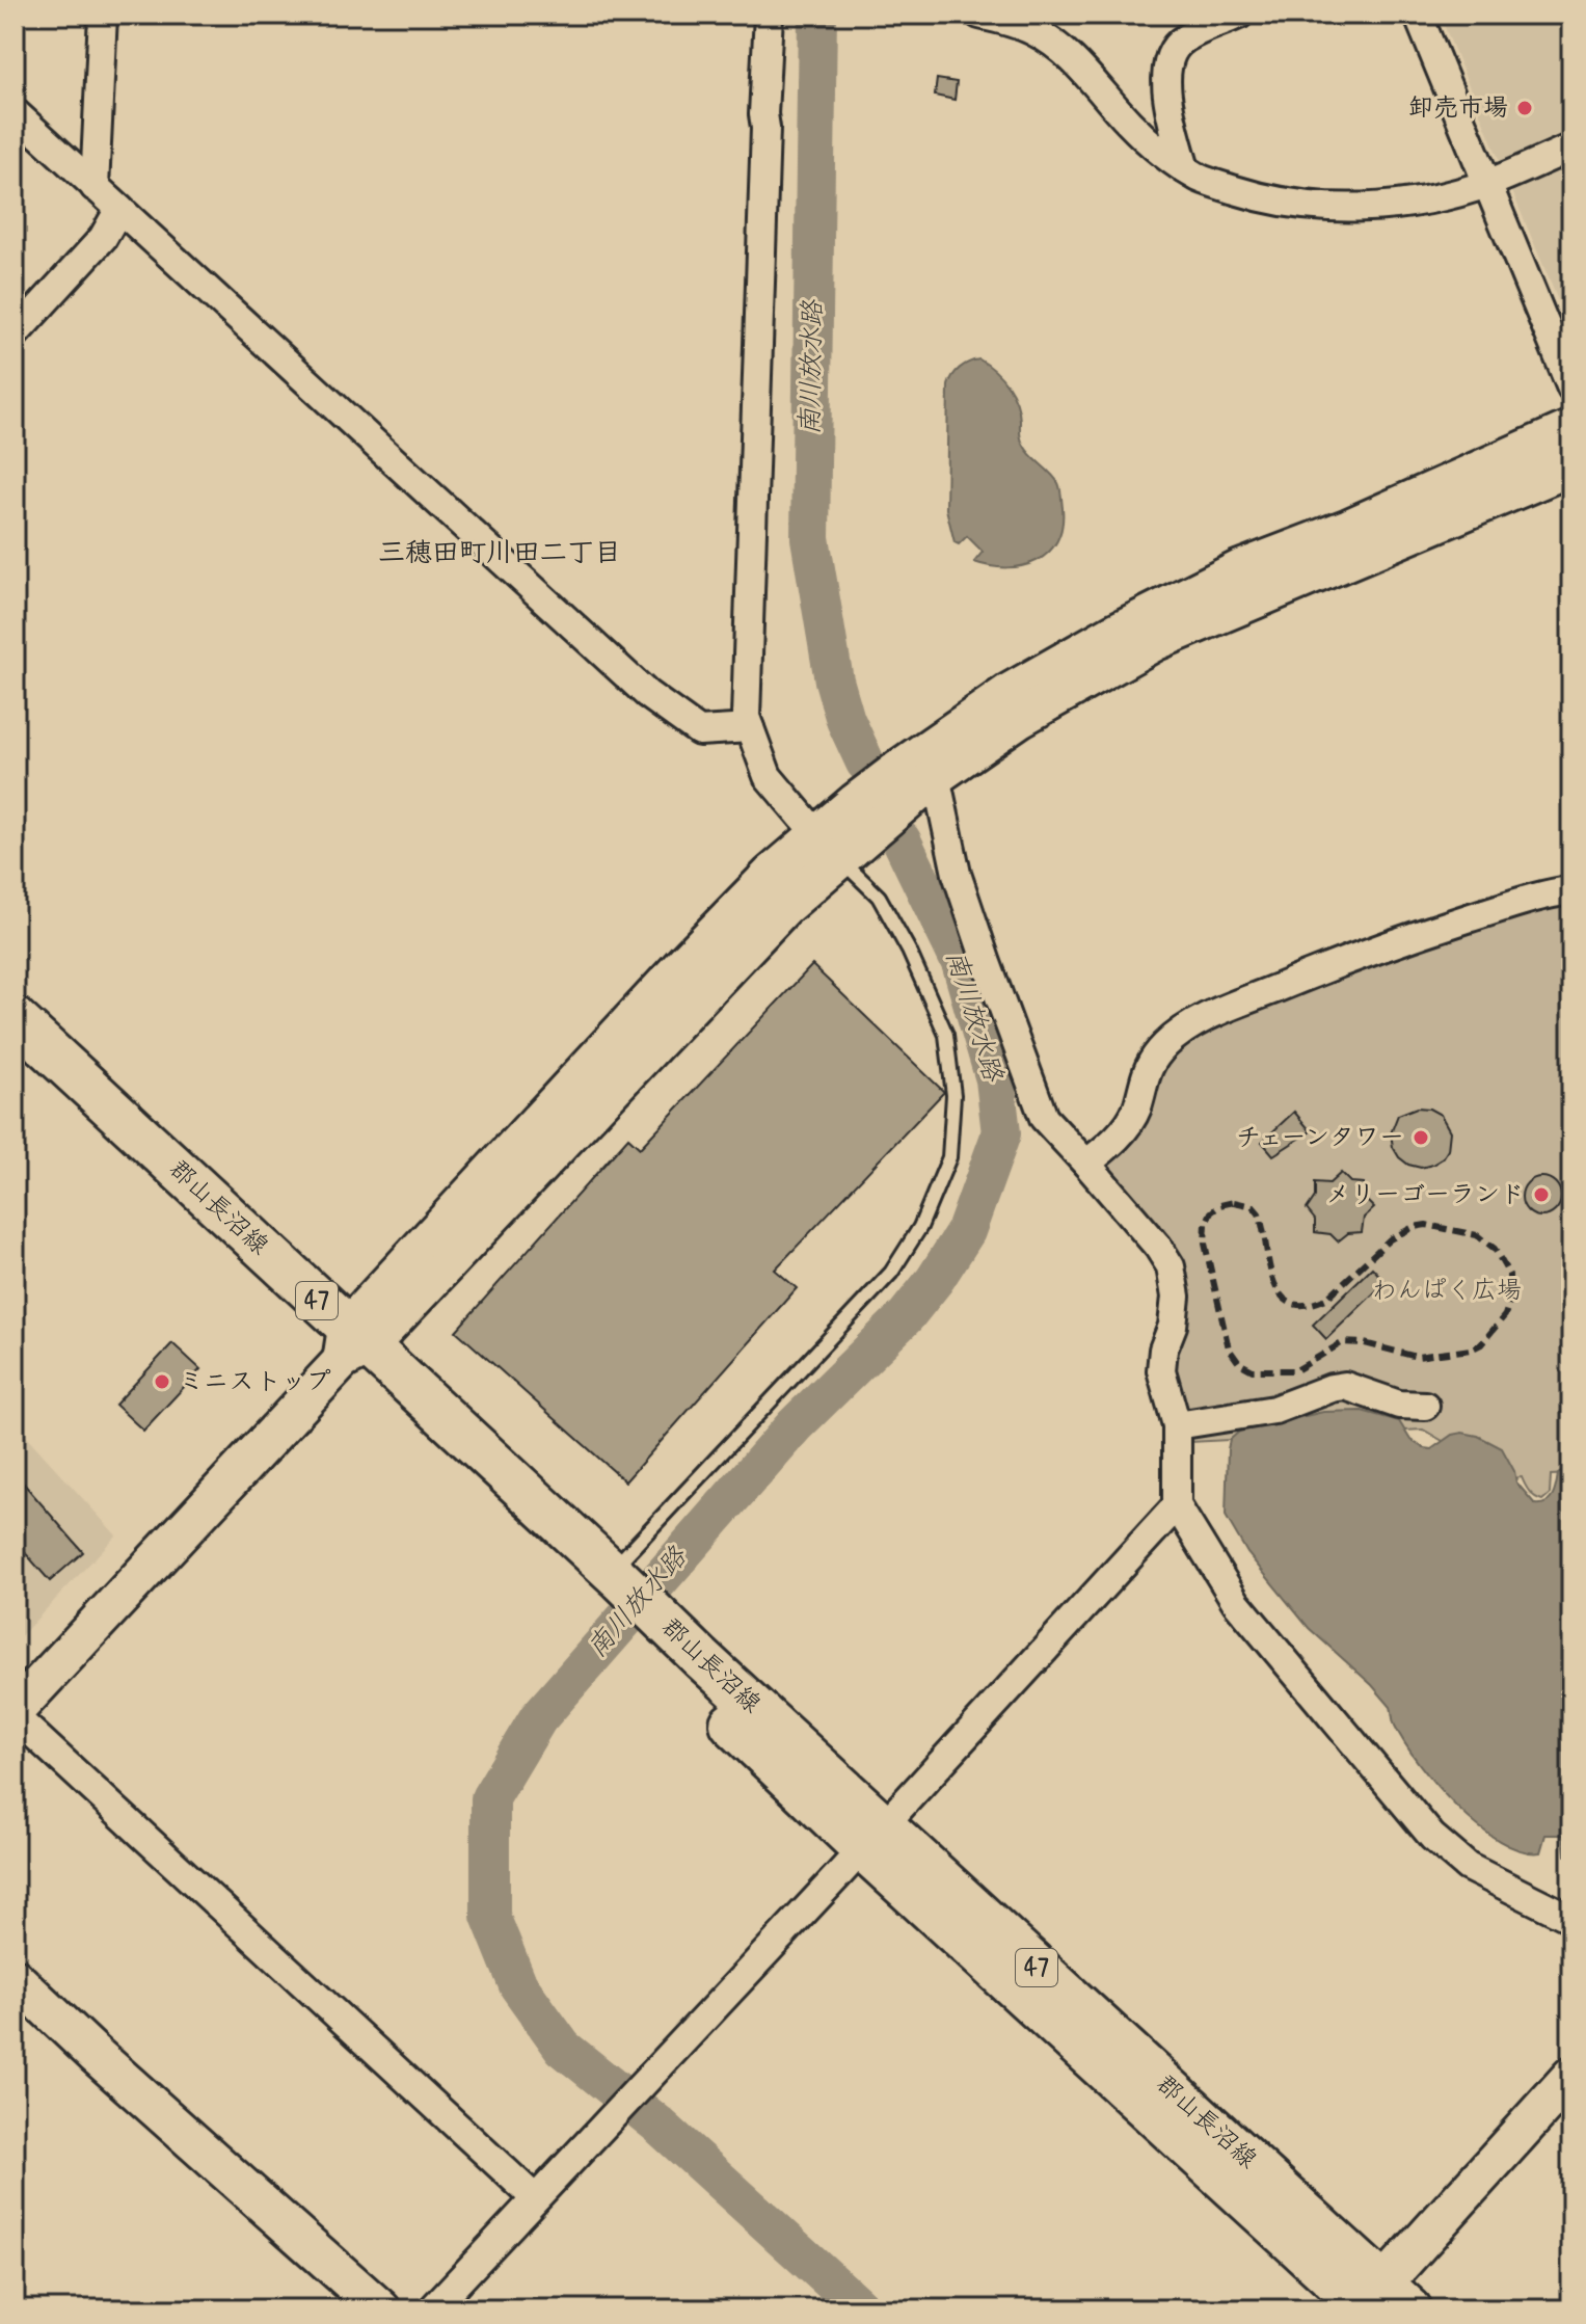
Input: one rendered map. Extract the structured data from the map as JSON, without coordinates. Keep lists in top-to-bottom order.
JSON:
{
  "streets": {
    "main road": ["郡山長沼線", "47"]
  },
  "districts": ["三穂田町川田二丁目"],
  "water": ["南川放水路"],
  "parks": ["わんぱく広場"],
  "places": [
    "卸売市場",
    "チェーンタワー",
    "メリーゴーランド",
    "ミニストップ"
  ]
}
